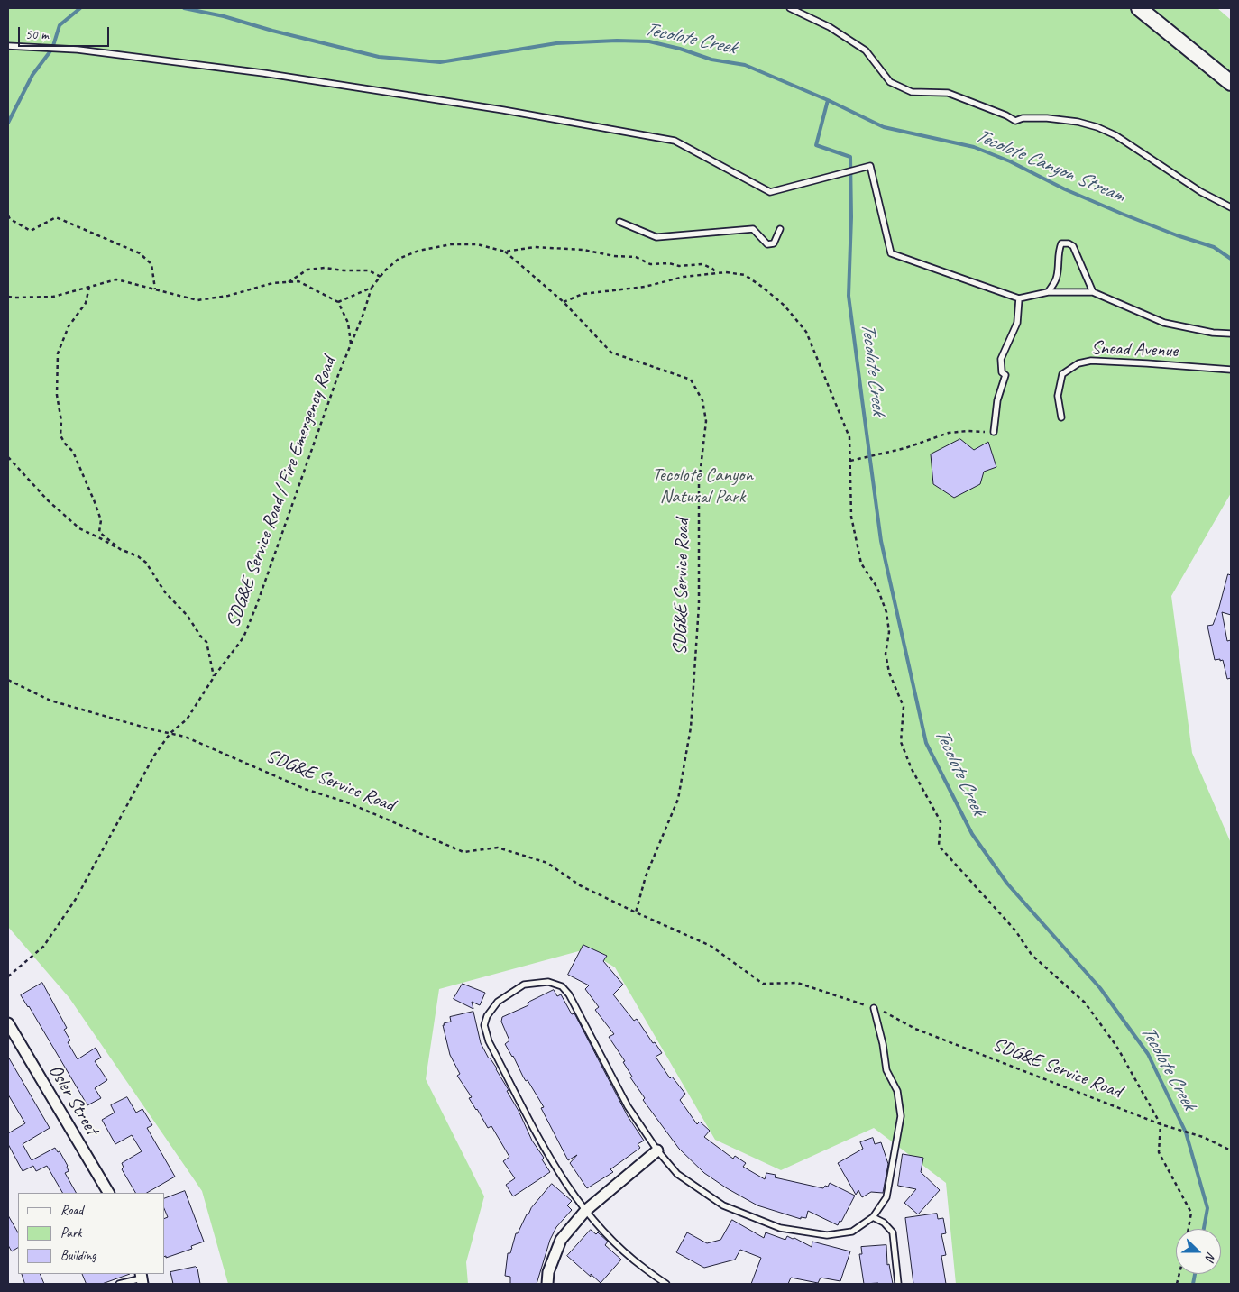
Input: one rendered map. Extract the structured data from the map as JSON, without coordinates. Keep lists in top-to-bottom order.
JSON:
{
  "streets": {
    "street": ["Osler Street"],
    "lane": ["Snead Avenue"],
    "path": ["SDG&E Service Road / Fire Emergency Road", "SDG&E Service Road"]
  },
  "crossings": [
    ["SDG&E Service Road / Fire Emergency Road", "SDG&E Service Road"]
  ],
  "water": ["Tecolote Creek", "Tecolote Canyon Stream"],
  "parks": ["Tecolote Canyon Natural Park"],
  "legend": ["Road", "Park", "Building"],
  "scale_bar": "50 m",
  "north": "right"
}
